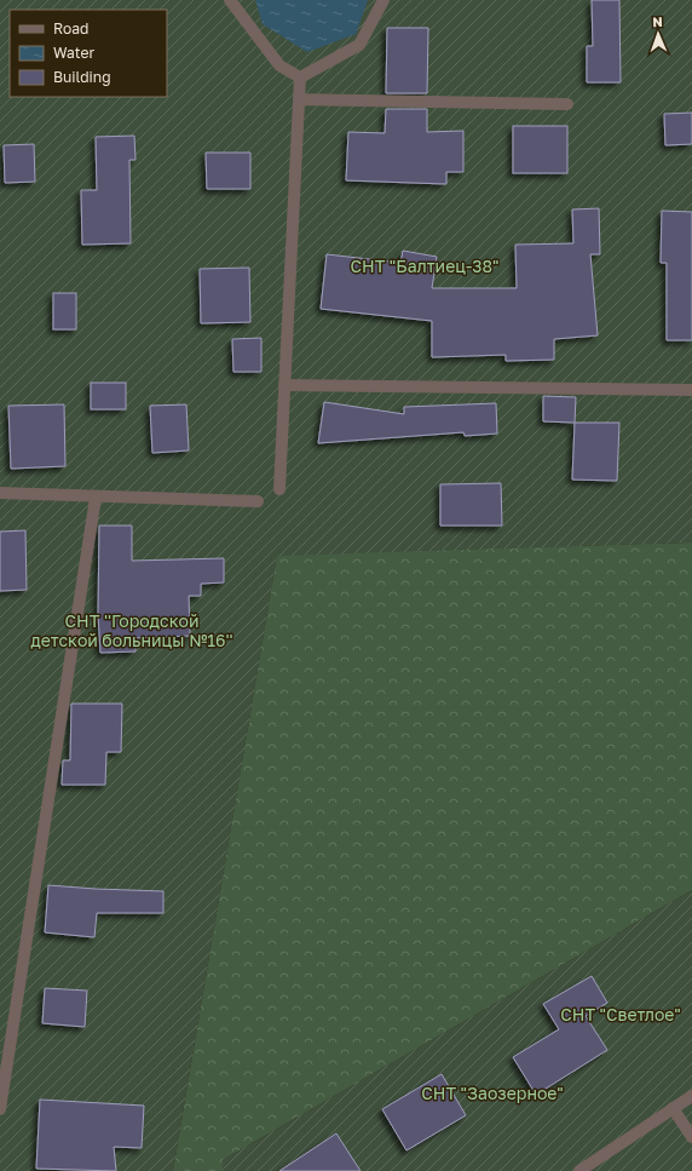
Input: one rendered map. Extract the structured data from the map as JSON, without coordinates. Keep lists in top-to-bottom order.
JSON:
{
  "parks": [
    "СНТ \"Балтиец-38\"",
    "СНТ ''Городской детской больницы №16''",
    "СНТ \"Светлое\"",
    "СНТ \"Заозерное\""
  ],
  "legend": ["Road", "Water", "Building"],
  "north": "top"
}
